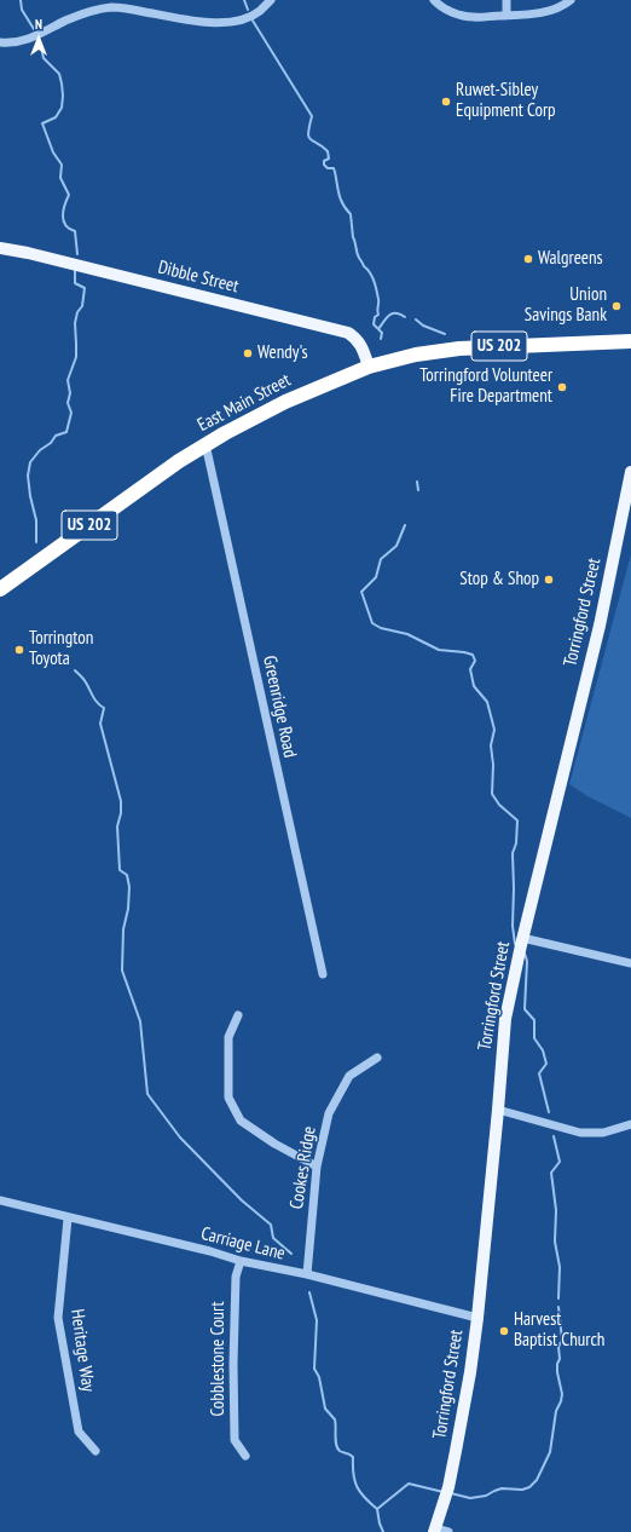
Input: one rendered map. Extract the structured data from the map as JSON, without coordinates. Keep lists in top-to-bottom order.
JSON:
{
  "streets": {
    "highway": ["US 202", "East Main Street"],
    "main road": ["Dibble Street", "Torringford Street"],
    "street": [
      "Greenridge Road",
      "Cookes Ridge",
      "Carriage Lane",
      "Heritage Way",
      "Cobblestone Court"
    ]
  },
  "crossings": [
    ["Dibble Street", "East Main Street"],
    ["East Main Street", "Greenridge Road"],
    ["Torringford Street", "Carriage Lane"],
    ["Cookes Ridge", "Carriage Lane"],
    ["Carriage Lane", "Heritage Way"],
    ["Carriage Lane", "Cobblestone Court"]
  ],
  "places": [
    "Ruwet-Sibley Equipment Corp",
    "Walgreens",
    "Union Savings Bank",
    "Wendy's",
    "Torringford Volunteer Fire Department",
    "Stop & Shop",
    "Torrington Toyota",
    "Harvest Baptist Church"
  ],
  "north": "top"
}
